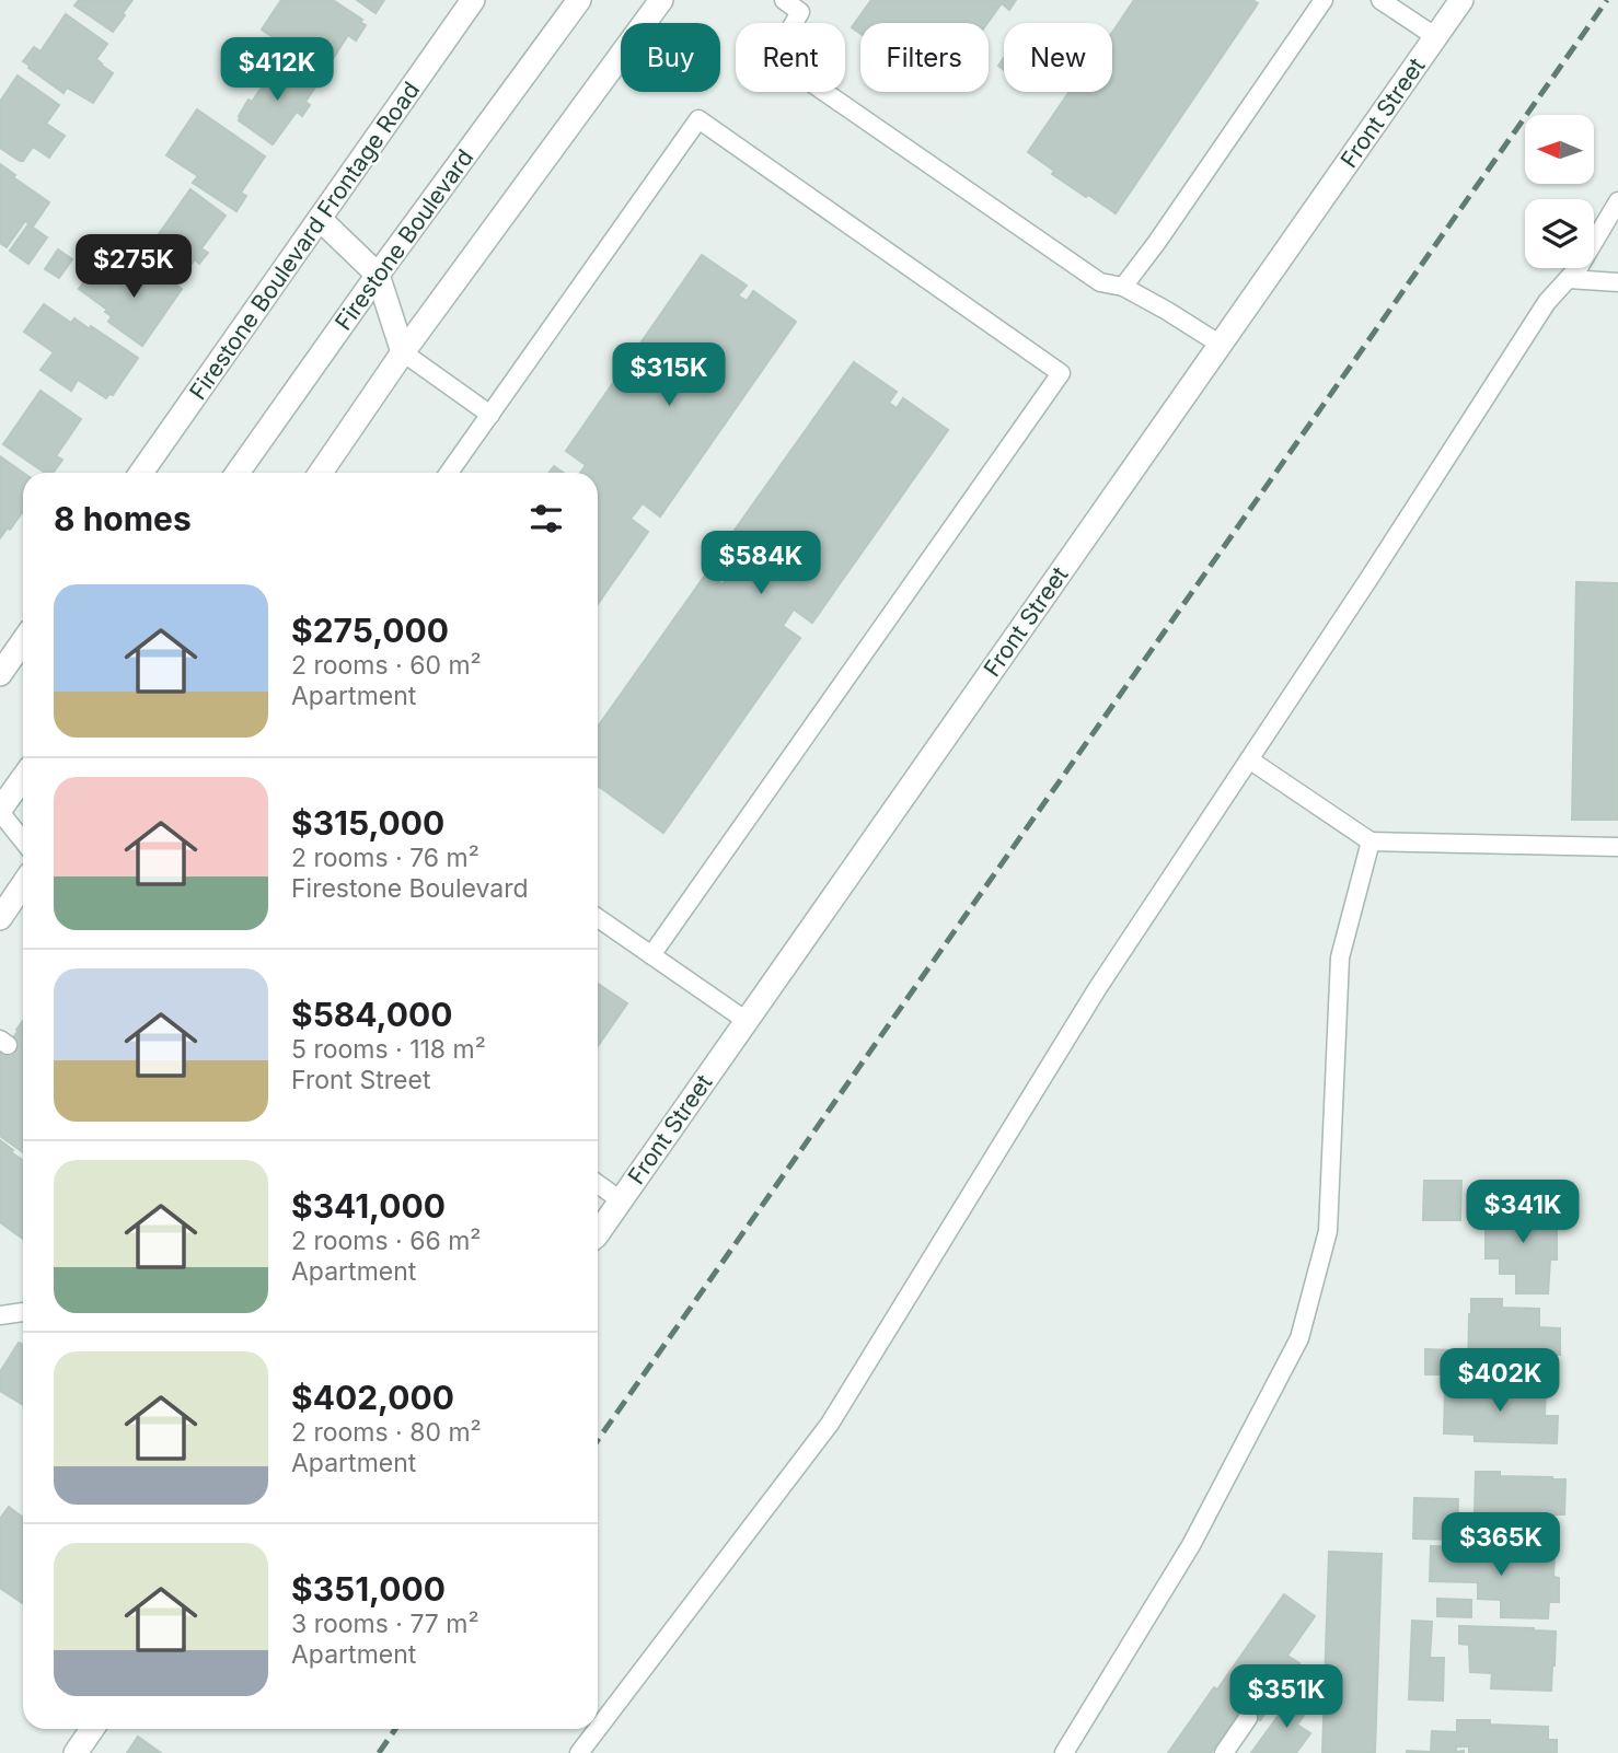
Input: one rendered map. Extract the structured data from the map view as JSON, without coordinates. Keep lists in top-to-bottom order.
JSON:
{
  "streets": {
    "street": ["Front Street", "Firestone Boulevard", "Firestone Boulevard Frontage Road"]
  },
  "north": "left",
  "page": {
    "chip": [
      "Buy",
      "Rent",
      "Filters",
      "New"
    ],
    "price": [
      "$412K",
      "$275K",
      "$315K",
      "$584K",
      "$341K",
      "$402K",
      "$365K",
      "$351K"
    ],
    "heading": "8 homes",
    "list": [
      {
        "name": "$275,000",
        "note": "2 rooms · 60 m² · Apartment"
      },
      {
        "name": "$315,000",
        "note": "2 rooms · 76 m² · Firestone Boulevard"
      },
      {
        "name": "$584,000",
        "note": "5 rooms · 118 m² · Front Street"
      },
      {
        "name": "$341,000",
        "note": "2 rooms · 66 m² · Apartment"
      },
      {
        "name": "$402,000",
        "note": "2 rooms · 80 m² · Apartment"
      },
      {
        "name": "$351,000",
        "note": "3 rooms · 77 m² · Apartment"
      }
    ]
  }
}
